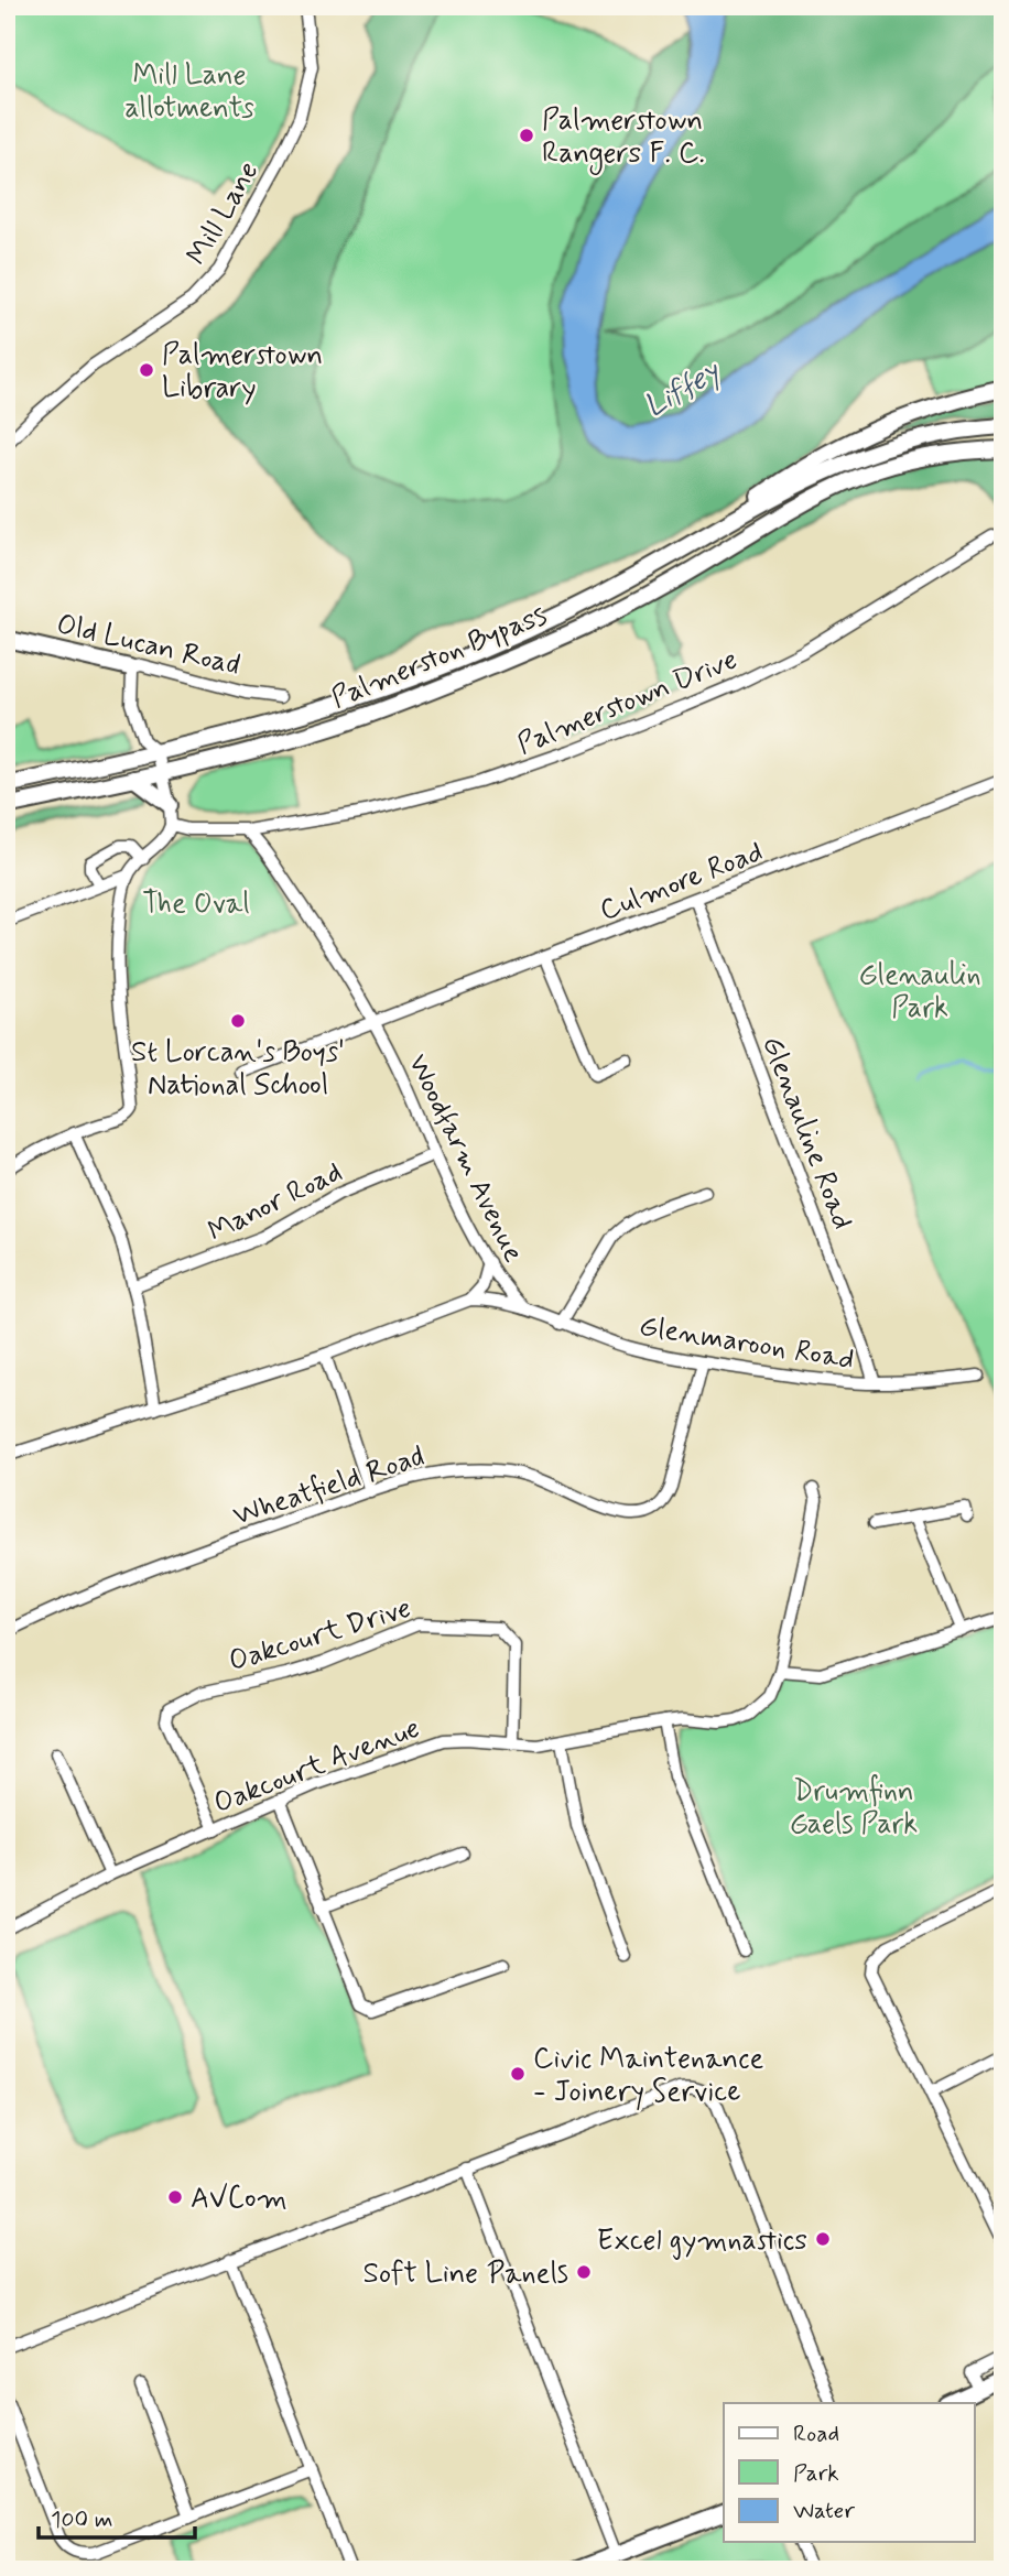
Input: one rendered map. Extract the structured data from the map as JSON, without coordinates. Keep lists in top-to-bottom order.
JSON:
{
  "streets": {
    "main road": ["Old Lucan Road", "Palmerston Bypass"],
    "street": [
      "Mill Lane",
      "Palmerstown Drive",
      "Culmore Road",
      "Glenauline Road",
      "Woodfarm Avenue",
      "Manor Road",
      "Glenmaroon Road",
      "Wheatfield Road",
      "Oakcourt Drive",
      "Oakcourt Avenue"
    ]
  },
  "crossings": [
    ["Culmore Road", "Glenauline Road"],
    ["Culmore Road", "Woodfarm Avenue"],
    ["Glenauline Road", "Glenmaroon Road"],
    ["Woodfarm Avenue", "Manor Road"],
    ["Woodfarm Avenue", "Glenmaroon Road"],
    ["Glenmaroon Road", "Wheatfield Road"],
    ["Oakcourt Drive", "Oakcourt Avenue"]
  ],
  "water": ["Liffey"],
  "parks": [
    "Mill Lane allotments",
    "The Oval",
    "Glenaulin Park",
    "Drumfinn Gaels Park"
  ],
  "places": [
    "Palmerstown Rangers F. C.",
    "Palmerstown Library",
    "St Lorcan's Boys' National School",
    "Civic Maintenance - Joinery Service",
    "AVCom",
    "Excel gymnastics",
    "Soft Line Panels"
  ],
  "legend": ["Road", "Park", "Water"],
  "scale_bar": "100 m"
}
